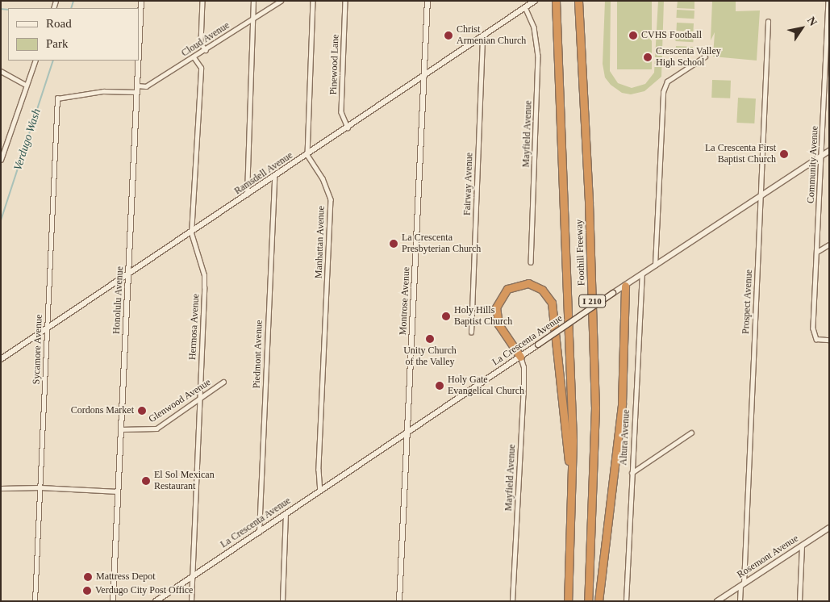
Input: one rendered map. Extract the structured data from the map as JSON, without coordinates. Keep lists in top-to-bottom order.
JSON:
{
  "streets": {
    "highway": ["Foothill Freeway", "I 210"],
    "street": [
      "Cloud Avenue",
      "Pinewood Lane",
      "Mayfield Avenue",
      "Community Avenue",
      "Ramsdell Avenue",
      "Fairway Avenue",
      "Manhattan Avenue",
      "Honolulu Avenue",
      "Montrose Avenue",
      "Prospect Avenue",
      "Hermosa Avenue",
      "La Crescenta Avenue",
      "Sycamore Avenue",
      "Piedmont Avenue",
      "Glenwood Avenue",
      "Altura Avenue",
      "Rosemont Avenue"
    ]
  },
  "crossings": [
    ["Cloud Avenue", "Honolulu Avenue"],
    ["Cloud Avenue", "Hermosa Avenue"],
    ["Pinewood Lane", "Ramsdell Avenue"],
    ["Mayfield Avenue", "Ramsdell Avenue"],
    ["Mayfield Avenue", "La Crescenta Avenue"],
    ["Community Avenue", "La Crescenta Avenue"],
    ["Ramsdell Avenue", "Fairway Avenue"],
    ["Ramsdell Avenue", "Manhattan Avenue"],
    ["Ramsdell Avenue", "Honolulu Avenue"],
    ["Ramsdell Avenue", "Montrose Avenue"],
    ["Ramsdell Avenue", "Hermosa Avenue"],
    ["Ramsdell Avenue", "Sycamore Avenue"],
    ["Ramsdell Avenue", "Piedmont Avenue"],
    ["Manhattan Avenue", "La Crescenta Avenue"],
    ["Honolulu Avenue", "Sycamore Avenue"],
    ["Honolulu Avenue", "Glenwood Avenue"],
    ["Montrose Avenue", "La Crescenta Avenue"],
    ["Prospect Avenue", "La Crescenta Avenue"],
    ["Prospect Avenue", "Rosemont Avenue"],
    ["Hermosa Avenue", "La Crescenta Avenue"],
    ["Hermosa Avenue", "Glenwood Avenue"],
    ["La Crescenta Avenue", "Piedmont Avenue"],
    ["La Crescenta Avenue", "Altura Avenue"]
  ],
  "water": ["Verdugo Wash"],
  "places": [
    "Christ Armenian Church",
    "CVHS Football",
    "Crescenta Valley High School",
    "La Crescenta First Baptist Church",
    "La Crescenta Presbyterian Church",
    "Holy Hills Baptist Church",
    "Unity Church of the Valley",
    "Holy Gate Evangelical Church",
    "Cordons Market",
    "El Sol Mexican Restaurant",
    "Mattress Depot",
    "Verdugo City Post Office"
  ],
  "legend": ["Road", "Park"],
  "north": "top right"
}
